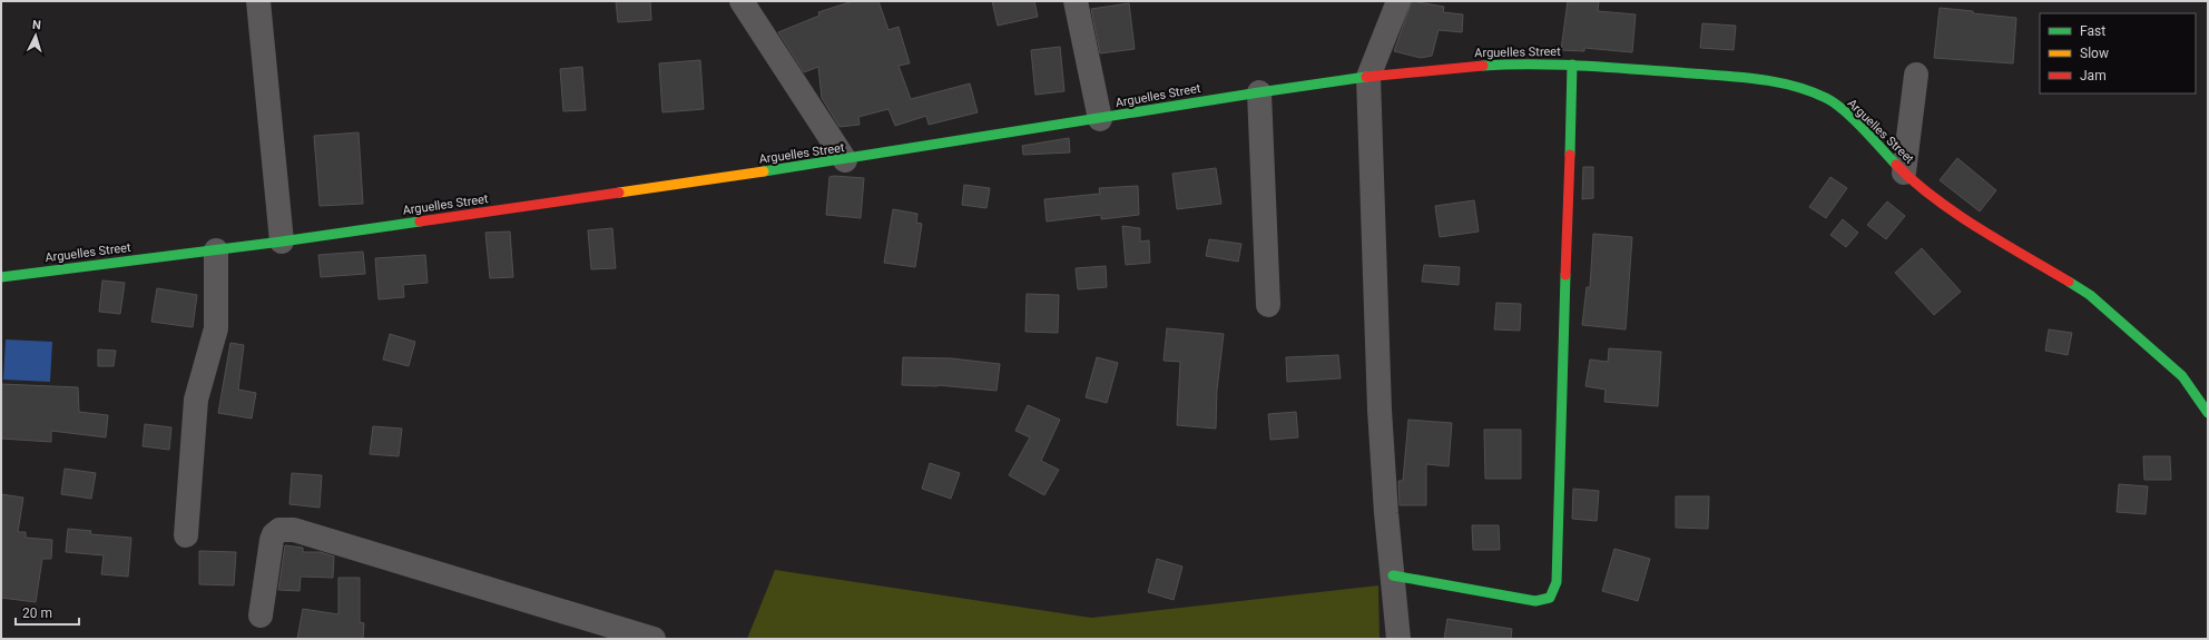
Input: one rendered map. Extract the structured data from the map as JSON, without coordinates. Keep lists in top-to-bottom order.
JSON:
{
  "streets": {
    "street": ["Arguelles Street"]
  },
  "legend": ["Fast", "Slow", "Jam"],
  "scale_bar": "20 m",
  "north": "top"
}
